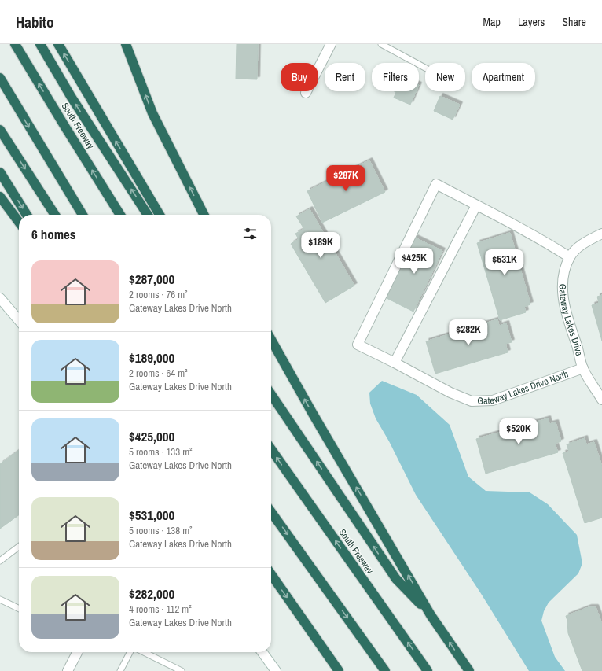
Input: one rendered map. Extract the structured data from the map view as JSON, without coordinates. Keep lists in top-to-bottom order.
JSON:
{
  "streets": {
    "highway": ["South Freeway"],
    "street": ["Gateway Lakes Drive", "Gateway Lakes Drive North"]
  },
  "crossings": [
    ["Gateway Lakes Drive", "Gateway Lakes Drive North"]
  ],
  "page": {
    "header": "Habito",
    "nav": ["Map", "Layers", "Share"],
    "chip": [
      "Buy",
      "Rent",
      "Filters",
      "New",
      "Apartment"
    ],
    "price": [
      "$287K",
      "$189K",
      "$425K",
      "$531K",
      "$282K",
      "$520K"
    ],
    "heading": "6 homes",
    "list": [
      {
        "name": "$287,000",
        "note": "2 rooms · 76 m² · Gateway Lakes Drive North"
      },
      {
        "name": "$189,000",
        "note": "2 rooms · 64 m² · Gateway Lakes Drive North"
      },
      {
        "name": "$425,000",
        "note": "5 rooms · 133 m² · Gateway Lakes Drive North"
      },
      {
        "name": "$531,000",
        "note": "5 rooms · 138 m² · Gateway Lakes Drive North"
      },
      {
        "name": "$282,000",
        "note": "4 rooms · 112 m² · Gateway Lakes Drive North"
      }
    ]
  }
}
